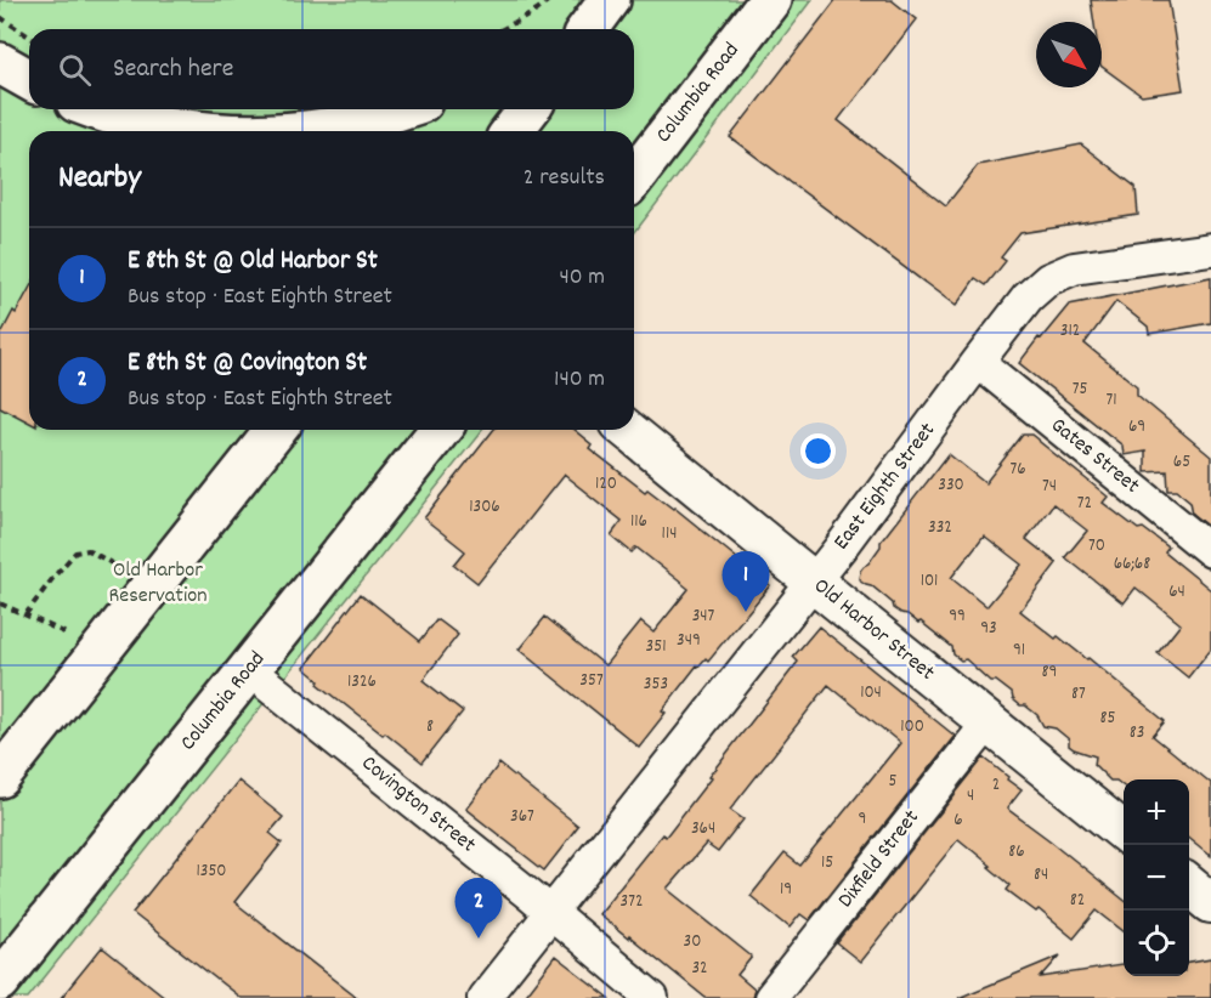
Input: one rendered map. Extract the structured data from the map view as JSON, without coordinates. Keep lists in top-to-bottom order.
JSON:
{
  "streets": {
    "main road": ["Columbia Road"],
    "street": [
      "Gates Street",
      "East Eighth Street",
      "Old Harbor Street",
      "Covington Street",
      "Dixfield Street"
    ]
  },
  "crossings": [
    ["Columbia Road", "Covington Street"],
    ["Gates Street", "East Eighth Street"],
    ["East Eighth Street", "Old Harbor Street"],
    ["East Eighth Street", "Covington Street"],
    ["Old Harbor Street", "Dixfield Street"]
  ],
  "parks": ["Old Harbor Reservation"],
  "house_numbers": [
    "312",
    "75",
    "71",
    "69",
    "65",
    "76",
    "120",
    "330",
    "74",
    "72",
    "1306",
    "116",
    "332",
    "114",
    "70",
    "66;68",
    "101",
    "64",
    "347",
    "99",
    "93",
    "349",
    "351",
    "91",
    "89",
    "357",
    "1326",
    "353",
    "104",
    "87",
    "85",
    "8",
    "100",
    "83",
    "5",
    "2",
    "4",
    "367",
    "9",
    "6",
    "364",
    "86",
    "15",
    "1350",
    "84",
    "19",
    "82",
    "372",
    "30",
    "32"
  ],
  "north": "bottom right",
  "page": {
    "search": "Search here",
    "heading": ["Nearby", "2 results"],
    "list": [
      {
        "mark": "1",
        "name": "E 8th St @ Old Harbor St",
        "note": "Bus stop · East Eighth Street",
        "value": "40 m"
      },
      {
        "mark": "2",
        "name": "E 8th St @ Covington St",
        "note": "Bus stop · East Eighth Street",
        "value": "140 m"
      }
    ],
    "pins": ["1", "2"],
    "map_buttons": ["+", "−"]
  }
}
